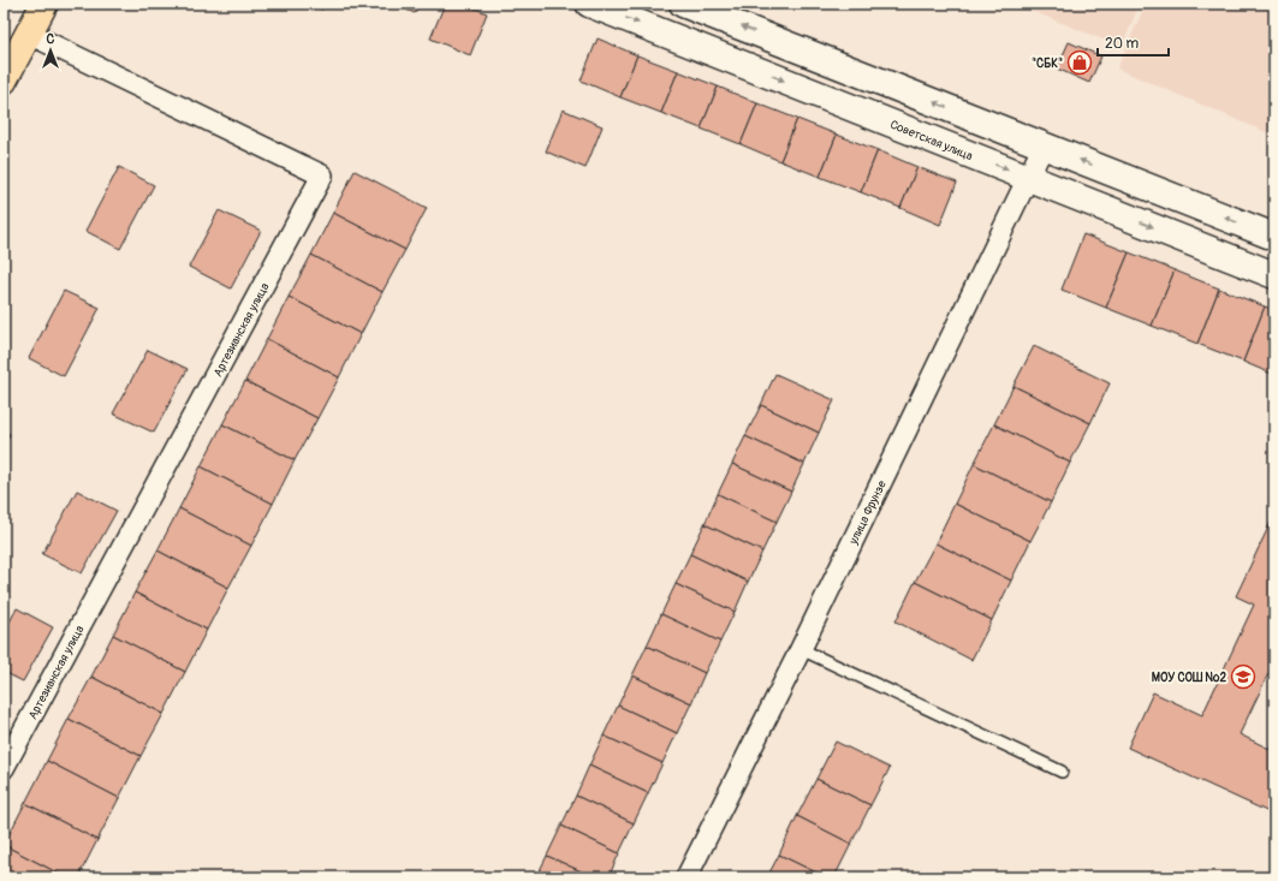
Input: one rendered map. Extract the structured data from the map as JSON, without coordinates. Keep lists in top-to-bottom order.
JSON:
{
  "streets": {
    "street": ["Советская улица", "Артезианская улица", "улица Фрунзе"]
  },
  "crossings": [
    ["Советская улица", "улица Фрунзе"]
  ],
  "places": {
    "shop": ["\"СБК\""],
    "school or university": ["МОУ СОШ №2"]
  },
  "scale_bar": "20 m",
  "north": "top"
}
